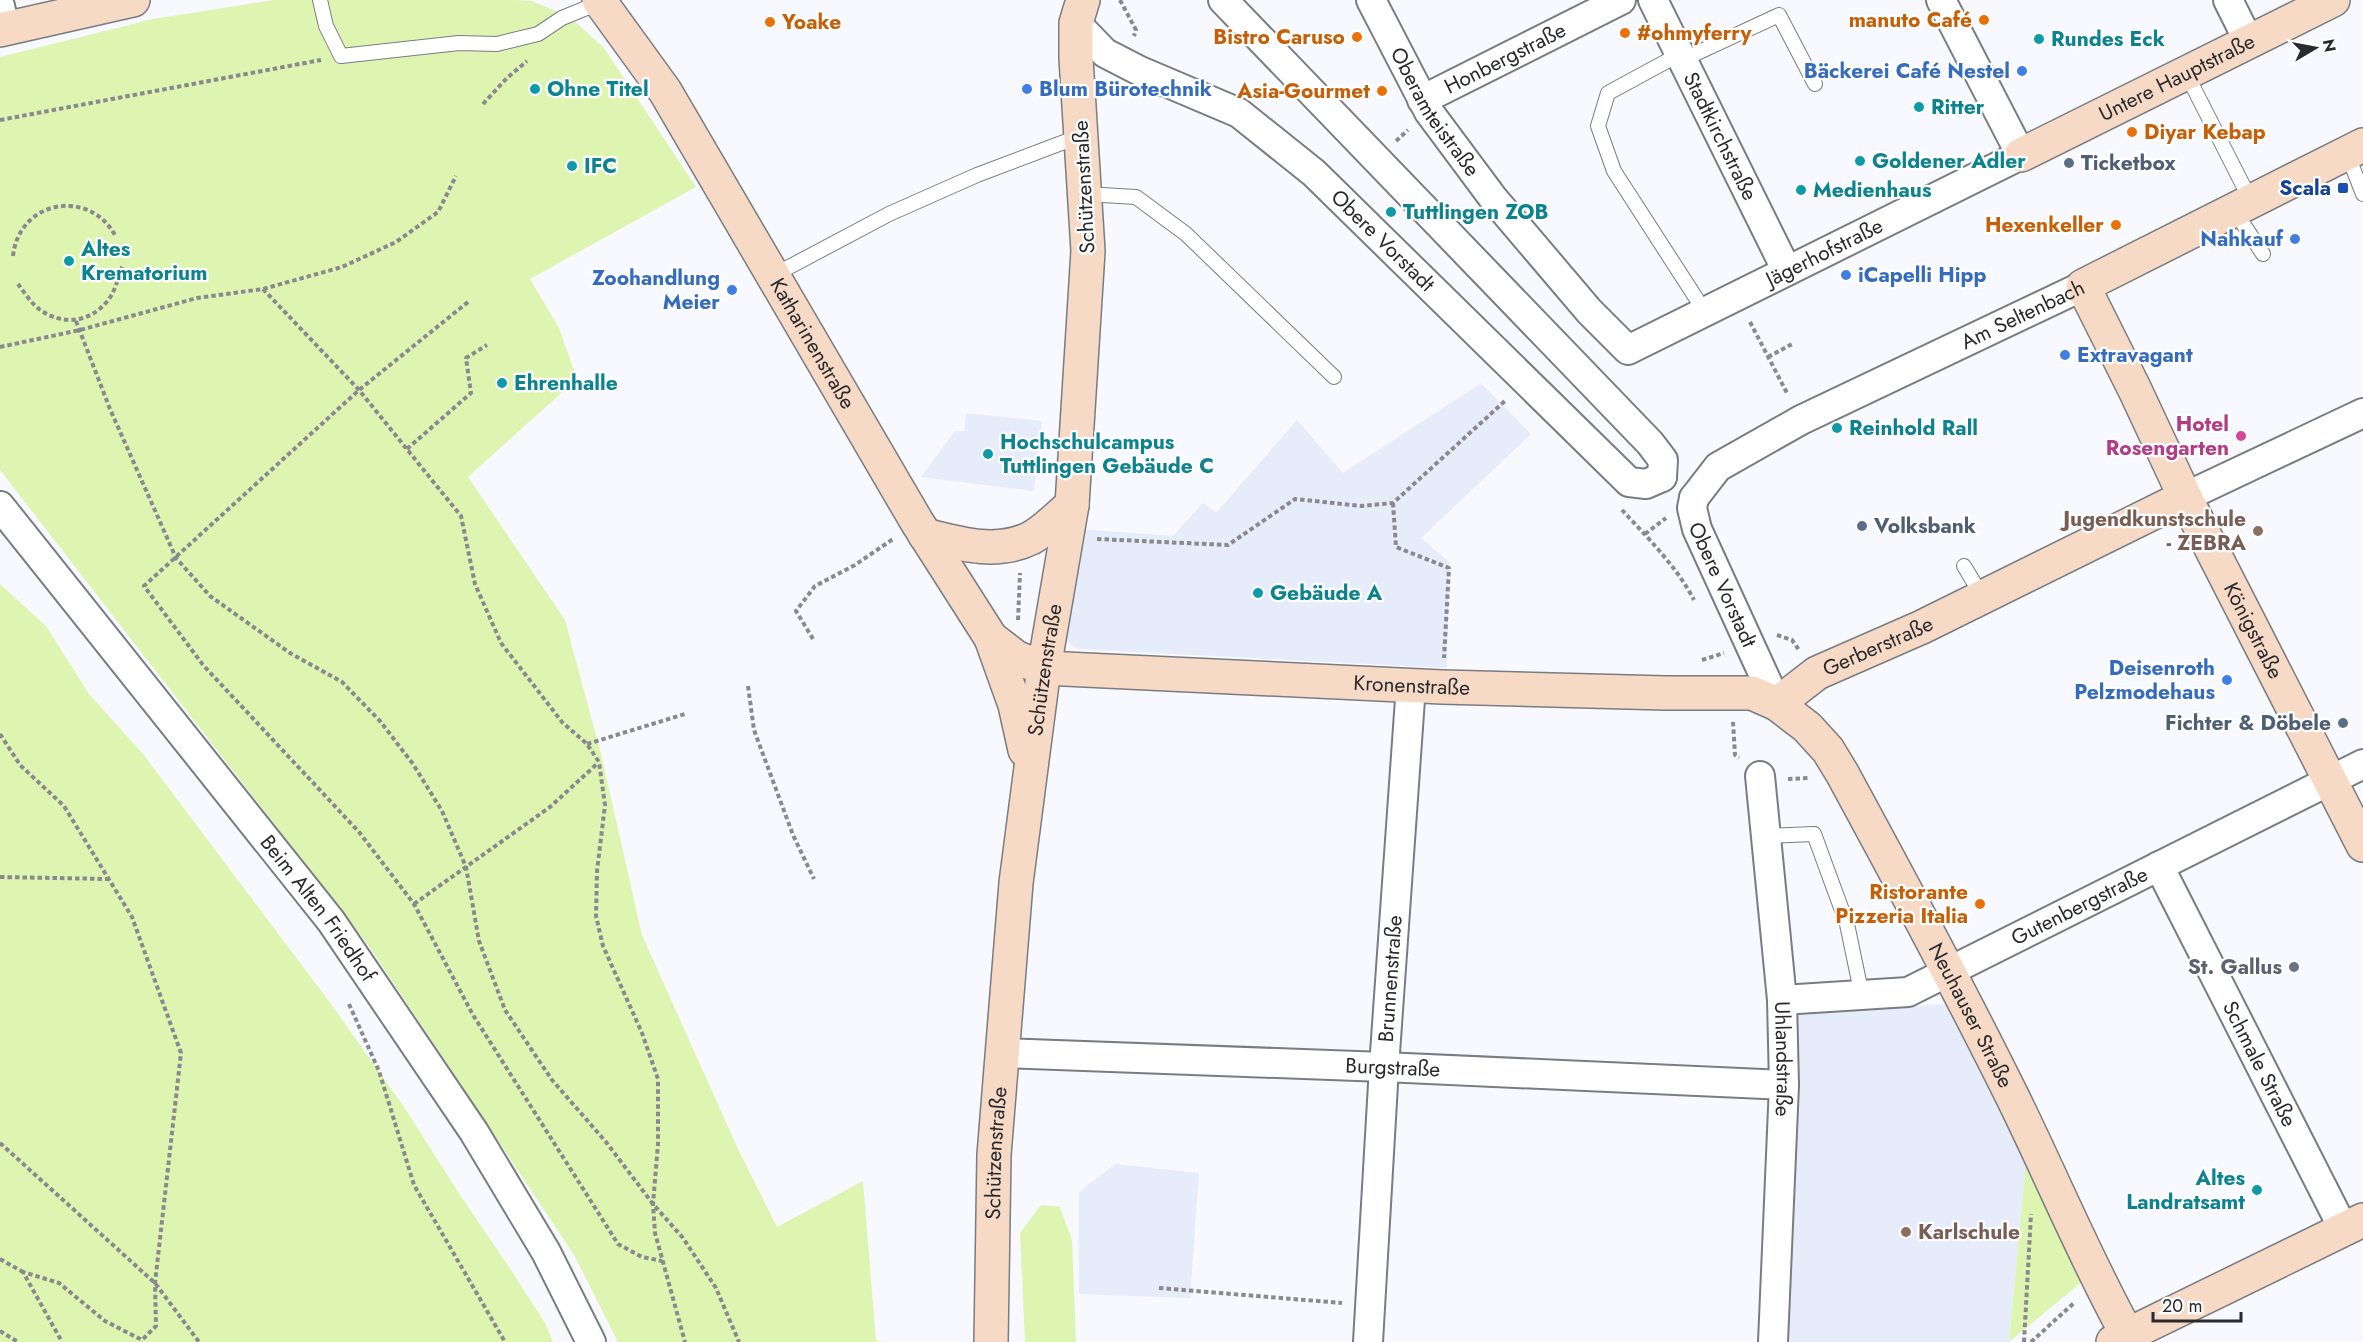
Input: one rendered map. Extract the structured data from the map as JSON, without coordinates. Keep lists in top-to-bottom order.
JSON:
{
  "streets": {
    "street": [
      "Honbergstraße",
      "Untere Hauptstraße",
      "Oberamteistraße",
      "Stadtkirchstraße",
      "Schützenstraße",
      "Obere Vorstadt",
      "Jägerhofstraße",
      "Am Seltenbach",
      "Katharinenstraße",
      "Königstraße",
      "Gerberstraße",
      "Kronenstraße",
      "Gutenbergstraße",
      "Beim Alten Friedhof",
      "Brunnenstraße",
      "Neuhauser Straße",
      "Uhlandstraße",
      "Schmale Straße",
      "Burgstraße"
    ]
  },
  "crossings": [
    ["Honbergstraße", "Oberamteistraße"],
    ["Untere Hauptstraße", "Jägerhofstraße"],
    ["Oberamteistraße", "Jägerhofstraße"],
    ["Stadtkirchstraße", "Jägerhofstraße"],
    ["Schützenstraße", "Obere Vorstadt"],
    ["Schützenstraße", "Katharinenstraße"],
    ["Schützenstraße", "Kronenstraße"],
    ["Schützenstraße", "Burgstraße"],
    ["Obere Vorstadt", "Am Seltenbach"],
    ["Obere Vorstadt", "Gerberstraße"],
    ["Obere Vorstadt", "Kronenstraße"],
    ["Obere Vorstadt", "Neuhauser Straße"],
    ["Am Seltenbach", "Königstraße"],
    ["Katharinenstraße", "Kronenstraße"],
    ["Königstraße", "Gerberstraße"],
    ["Königstraße", "Gutenbergstraße"],
    ["Gerberstraße", "Kronenstraße"],
    ["Gerberstraße", "Neuhauser Straße"],
    ["Kronenstraße", "Brunnenstraße"],
    ["Kronenstraße", "Neuhauser Straße"],
    ["Gutenbergstraße", "Neuhauser Straße"],
    ["Gutenbergstraße", "Uhlandstraße"],
    ["Gutenbergstraße", "Schmale Straße"],
    ["Brunnenstraße", "Burgstraße"],
    ["Uhlandstraße", "Burgstraße"]
  ],
  "places": {
    "other": [
      "manuto Café",
      "Yoake",
      "#ohmyferry",
      "Bistro Caruso",
      "Rundes Eck",
      "Bäckerei Café Nestel",
      "Ohne Titel",
      "Blum Bürotechnik",
      "Asia-Gourmet",
      "Ritter",
      "Diyar Kebap",
      "Goldener Adler",
      "Ticketbox",
      "IFC",
      "Medienhaus",
      "Tuttlingen ZOB",
      "Hexenkeller",
      "Nahkauf",
      "Altes Krematorium",
      "iCapelli Hipp",
      "Zoohandlung Meier",
      "Extravagant",
      "Ehrenhalle",
      "Reinhold Rall",
      "Hotel Rosengarten",
      "Hochschulcampus Tuttlingen Gebäude C",
      "Volksbank",
      "Jugendkunstschule - ZEBRA",
      "Gebäude A",
      "Deisenroth Pelzmodehaus",
      "Fichter & Döbele",
      "Ristorante Pizzeria Italia",
      "St. Gallus",
      "Altes Landratsamt",
      "Karlschule"
    ],
    "transit": ["Scala"]
  },
  "scale_bar": "20 m",
  "north": "right"
}
